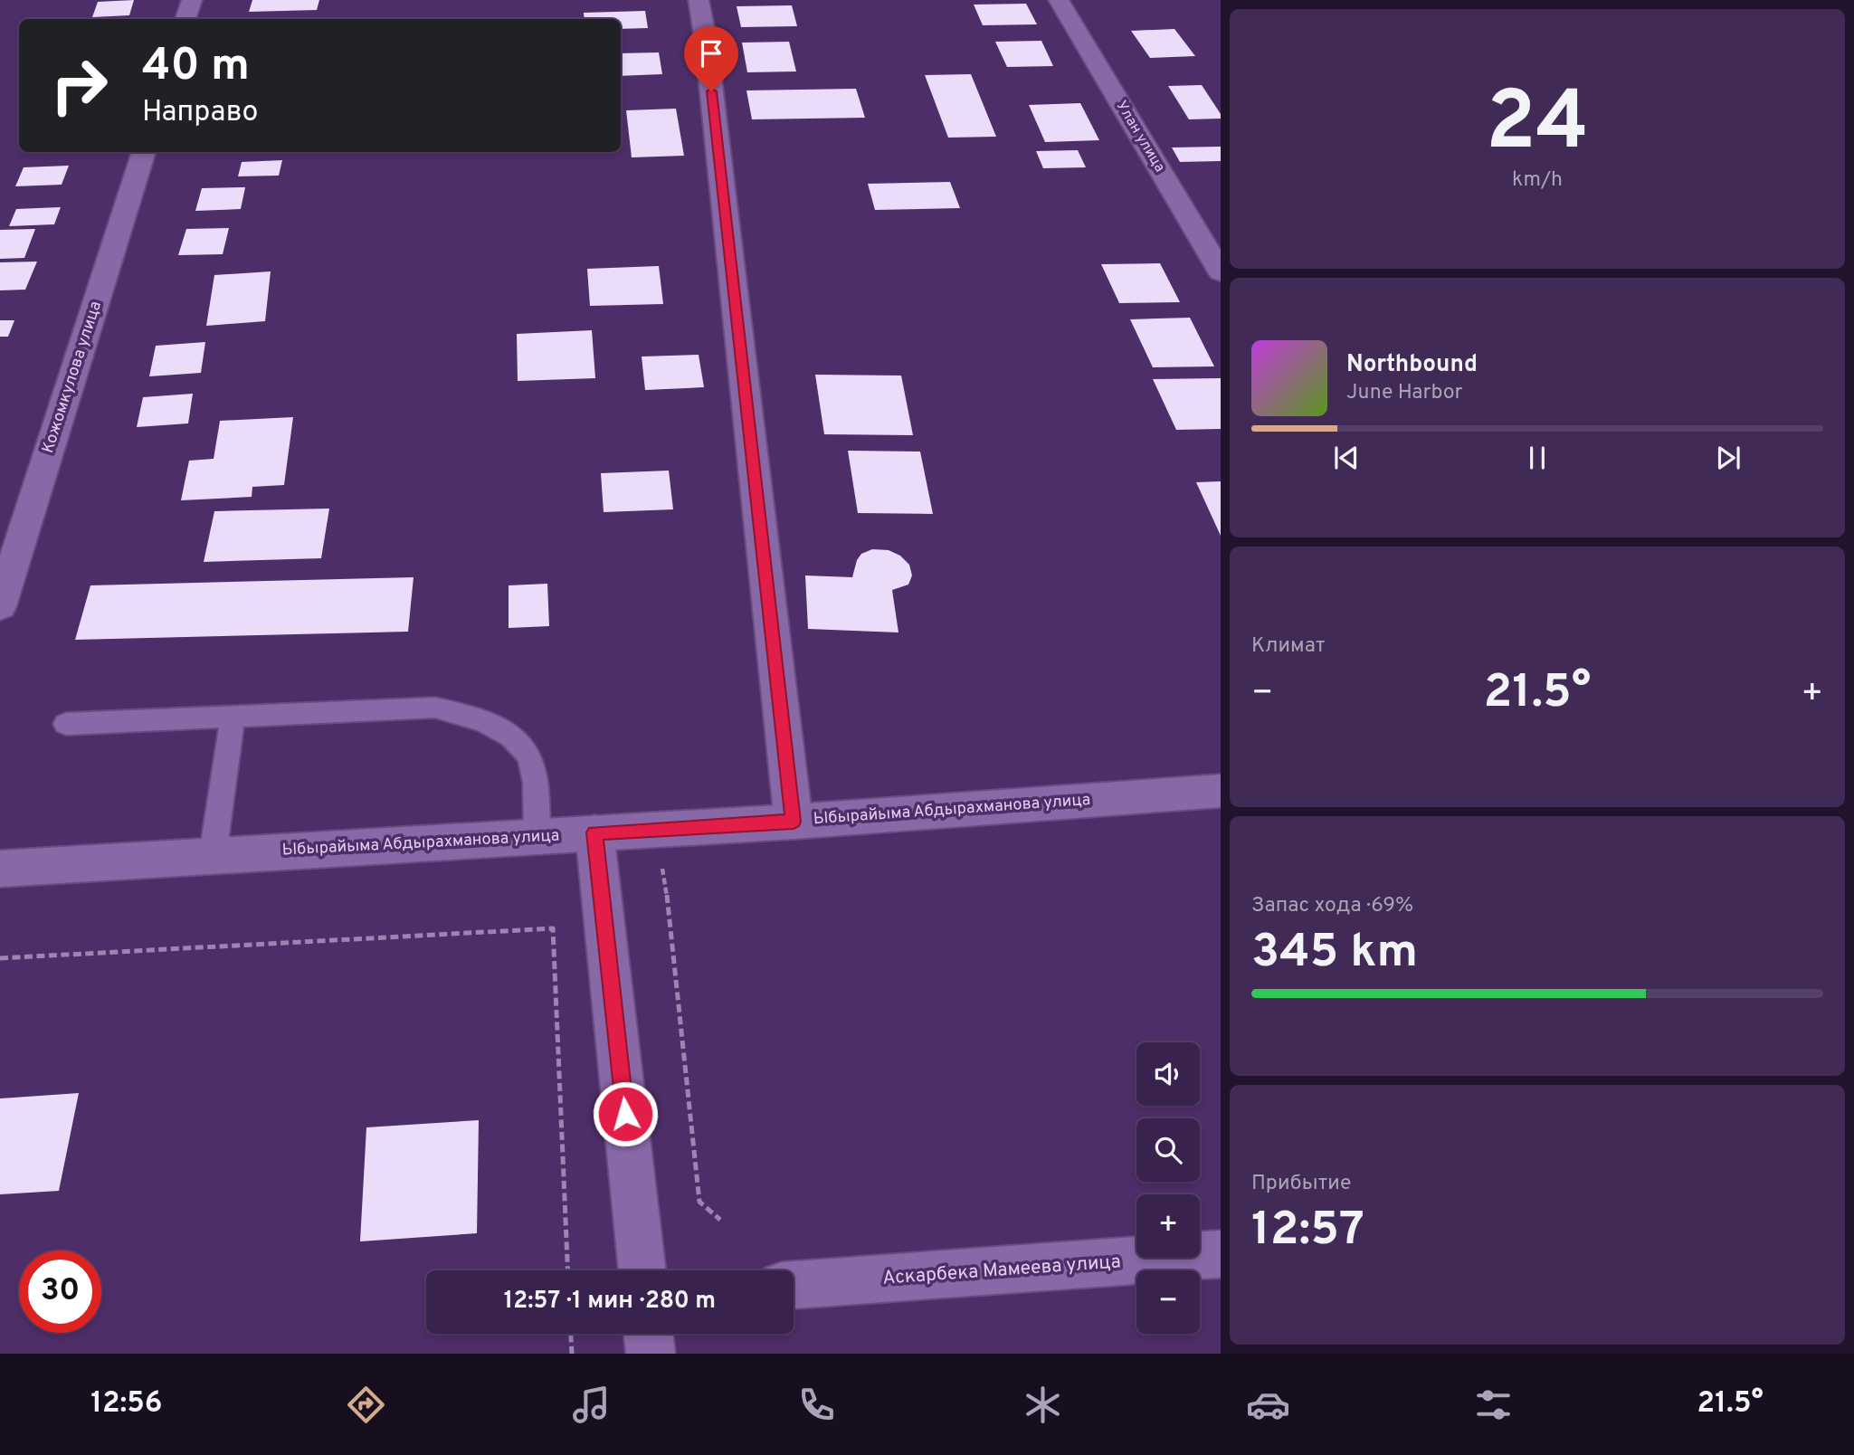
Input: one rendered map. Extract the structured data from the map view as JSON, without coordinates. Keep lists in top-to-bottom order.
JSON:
{
  "streets": {
    "street": [
      "Улан улица",
      "Кожомкулова улица",
      "Ыбырайыма Абдырахманова улица",
      "Аскарбека Мамеева улица"
    ]
  },
  "page": {
    "tile": [
      ["24", "km/h"],
      "Климат",
      ["Запас хода · 69%", "345 km"],
      ["Прибытие", "12:57"]
    ],
    "turn": ["40 m", "Направо"],
    "song": ["Northbound", "June Harbor"],
    "heat": ["−", "21.5°", "+"],
    "map_buttons": ["+", "−"],
    "limit": "30",
    "trip": "12:57 · 1 мин · 280 m",
    "tabs": ["12:56", "21.5°"]
  }
}
